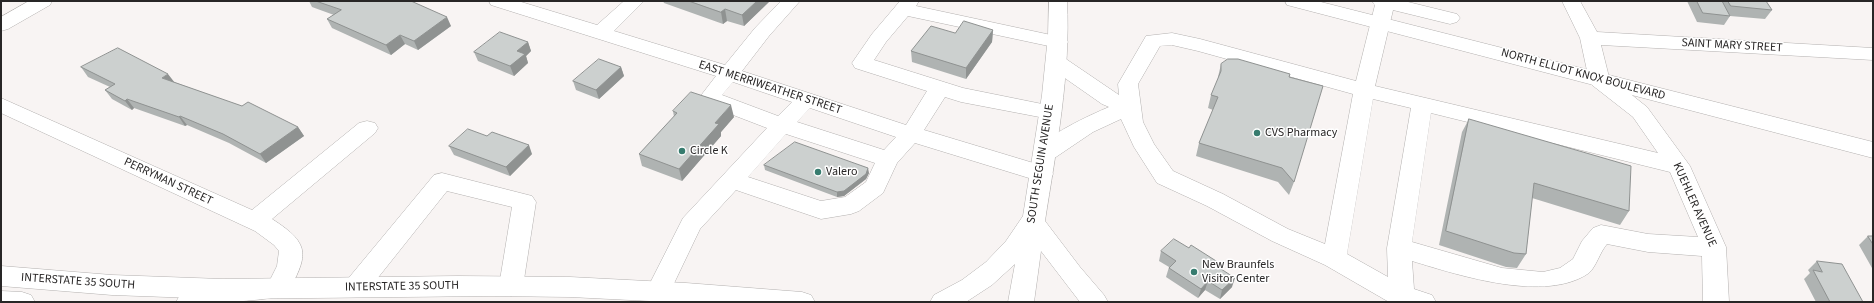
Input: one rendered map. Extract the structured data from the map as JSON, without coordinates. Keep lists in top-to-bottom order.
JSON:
{
  "streets": {
    "main road": [
      "SAINT MARY STREET",
      "NORTH ELLIOT KNOX BOULEVARD",
      "EAST MERRIWEATHER STREET",
      "SOUTH SEGUIN AVENUE",
      "PERRYMAN STREET",
      "KUEHLER AVENUE",
      "INTERSTATE 35 SOUTH"
    ]
  },
  "crossings": [
    ["NORTH ELLIOT KNOX BOULEVARD", "KUEHLER AVENUE"],
    ["EAST MERRIWEATHER STREET", "SOUTH SEGUIN AVENUE"],
    ["PERRYMAN STREET", "INTERSTATE 35 SOUTH"]
  ],
  "places": [
    "CVS Pharmacy",
    "Circle K",
    "Valero",
    "New Braunfels Visitor Center"
  ]
}
